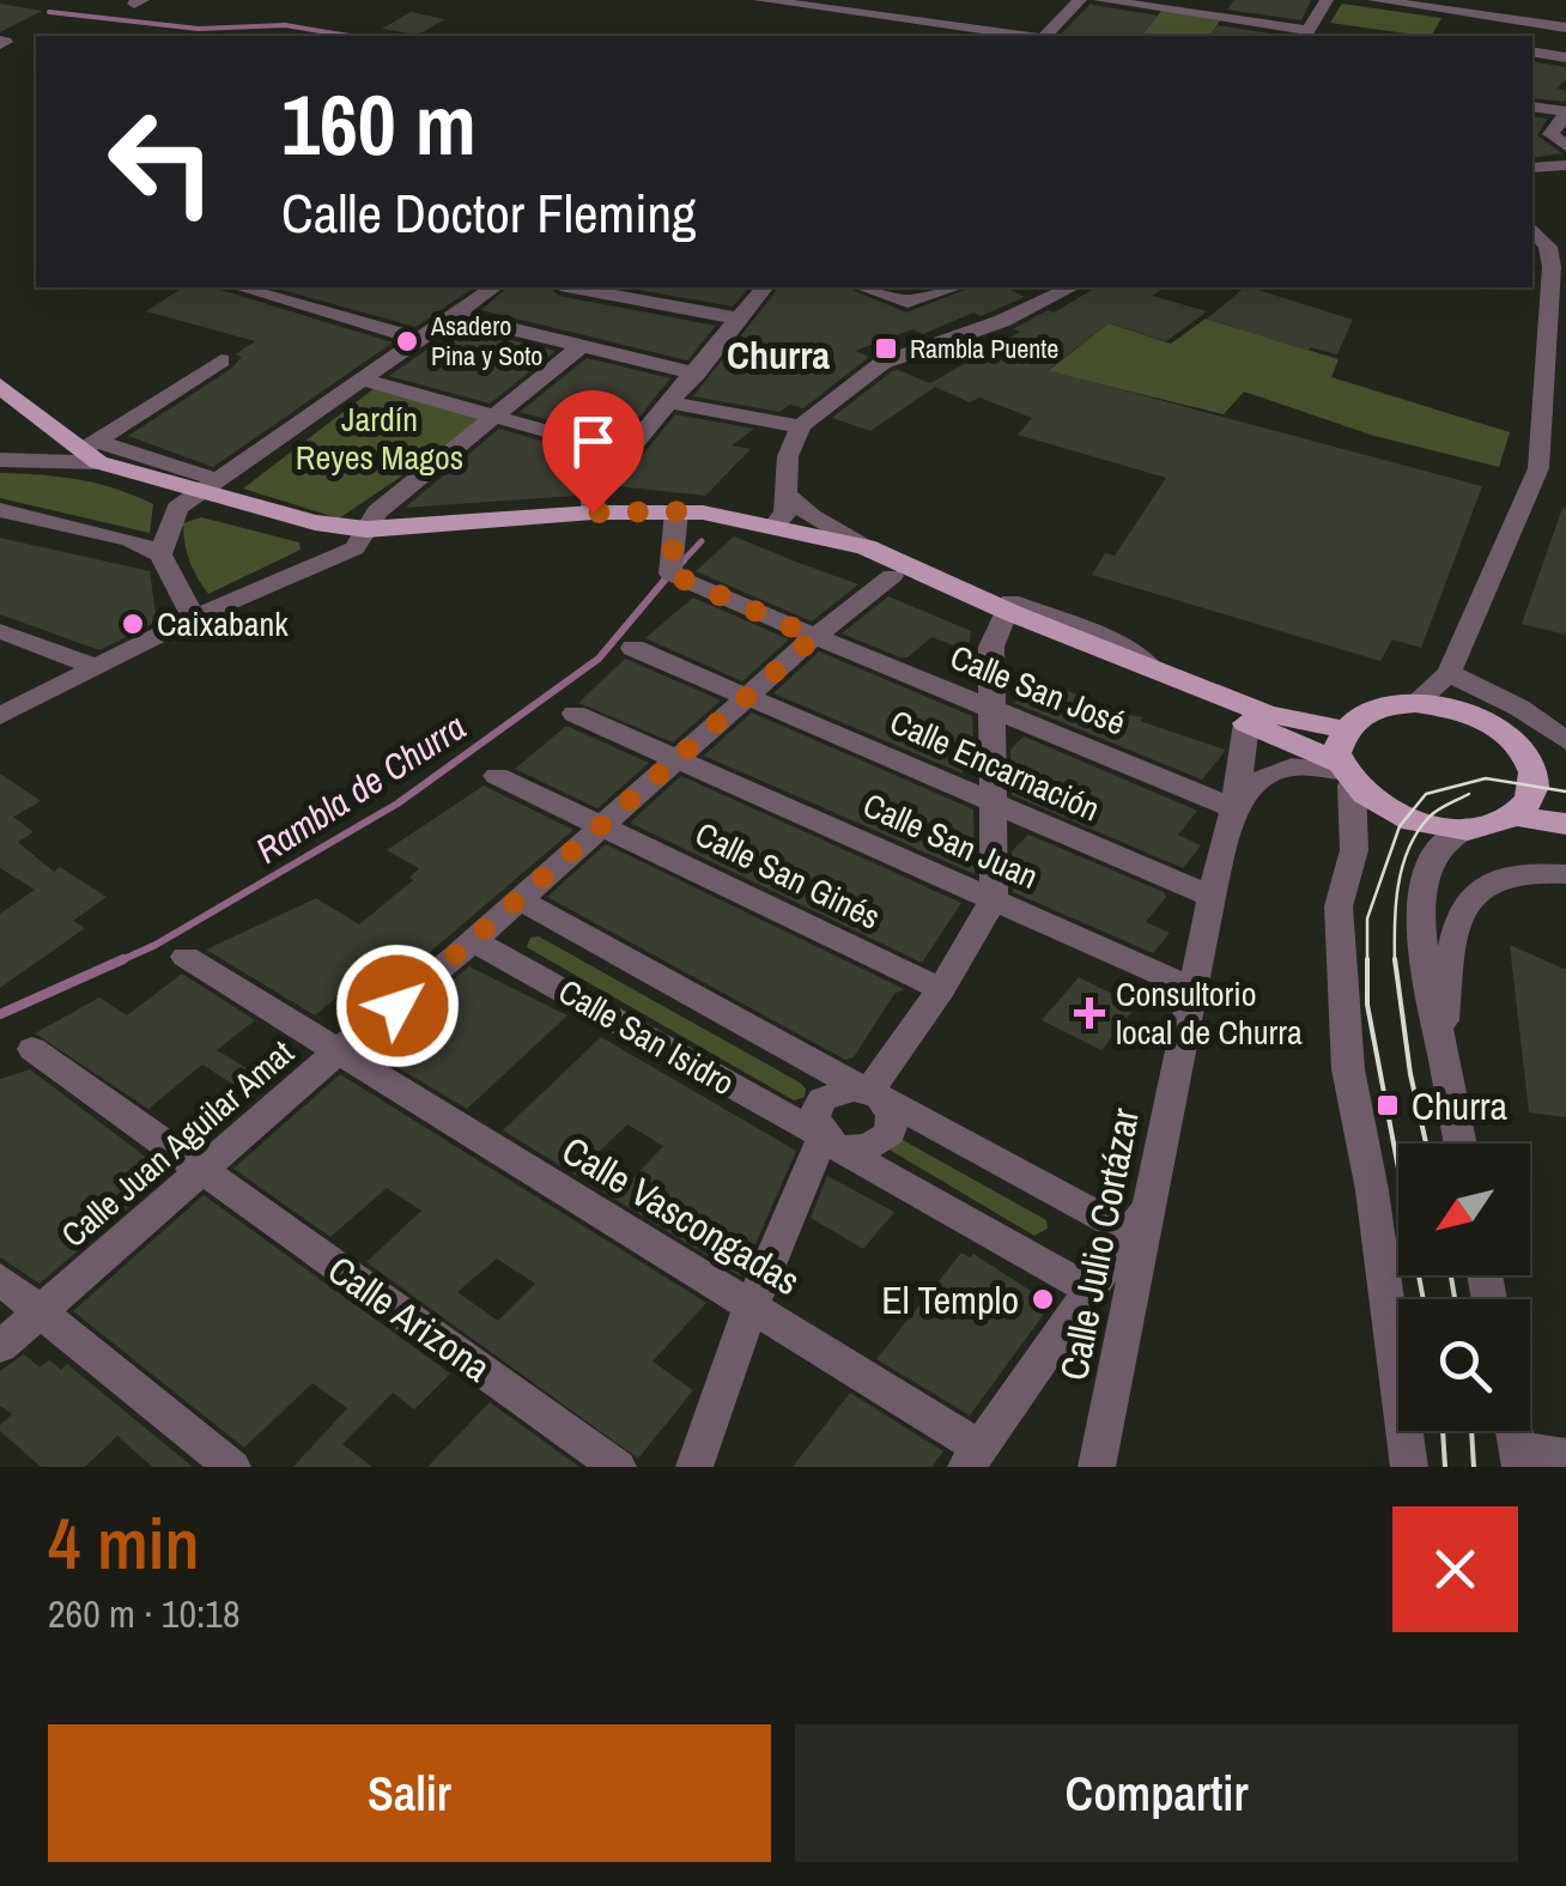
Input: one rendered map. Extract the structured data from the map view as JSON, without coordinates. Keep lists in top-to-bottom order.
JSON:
{
  "streets": {
    "street": [
      "Calle San José",
      "Calle Encarnación",
      "Calle San Juan",
      "Calle San Ginés",
      "Calle San Isidro",
      "Calle Juan Aguilar Amat",
      "Calle Vascongadas",
      "Calle Julio Cortázar",
      "Calle Arizona"
    ]
  },
  "crossings": [
    ["Calle San José", "Calle Juan Aguilar Amat"],
    ["Calle San José", "Calle Julio Cortázar"],
    ["Calle Encarnación", "Calle Juan Aguilar Amat"],
    ["Calle Encarnación", "Calle Julio Cortázar"],
    ["Calle San Juan", "Calle Juan Aguilar Amat"],
    ["Calle San Juan", "Calle Julio Cortázar"],
    ["Calle San Ginés", "Calle Juan Aguilar Amat"],
    ["Calle San Isidro", "Calle Juan Aguilar Amat"],
    ["Calle Juan Aguilar Amat", "Calle Vascongadas"],
    ["Calle Juan Aguilar Amat", "Calle Arizona"]
  ],
  "districts": ["Churra"],
  "water": ["Rambla de Churra"],
  "parks": ["Jardín Reyes Magos"],
  "places": {
    "other": ["Asadero Pina y Soto", "Caixabank", "El Templo"],
    "transit": ["Rambla Puente", "Churra"],
    "health": ["Consultorio local de Churra"]
  },
  "north": "bottom left",
  "page": {
    "turn": ["160 m", "Calle Doctor Fleming"],
    "heading": ["4 min", "260 m · 10:18"],
    "buttons": ["Salir", "Compartir"]
  }
}
